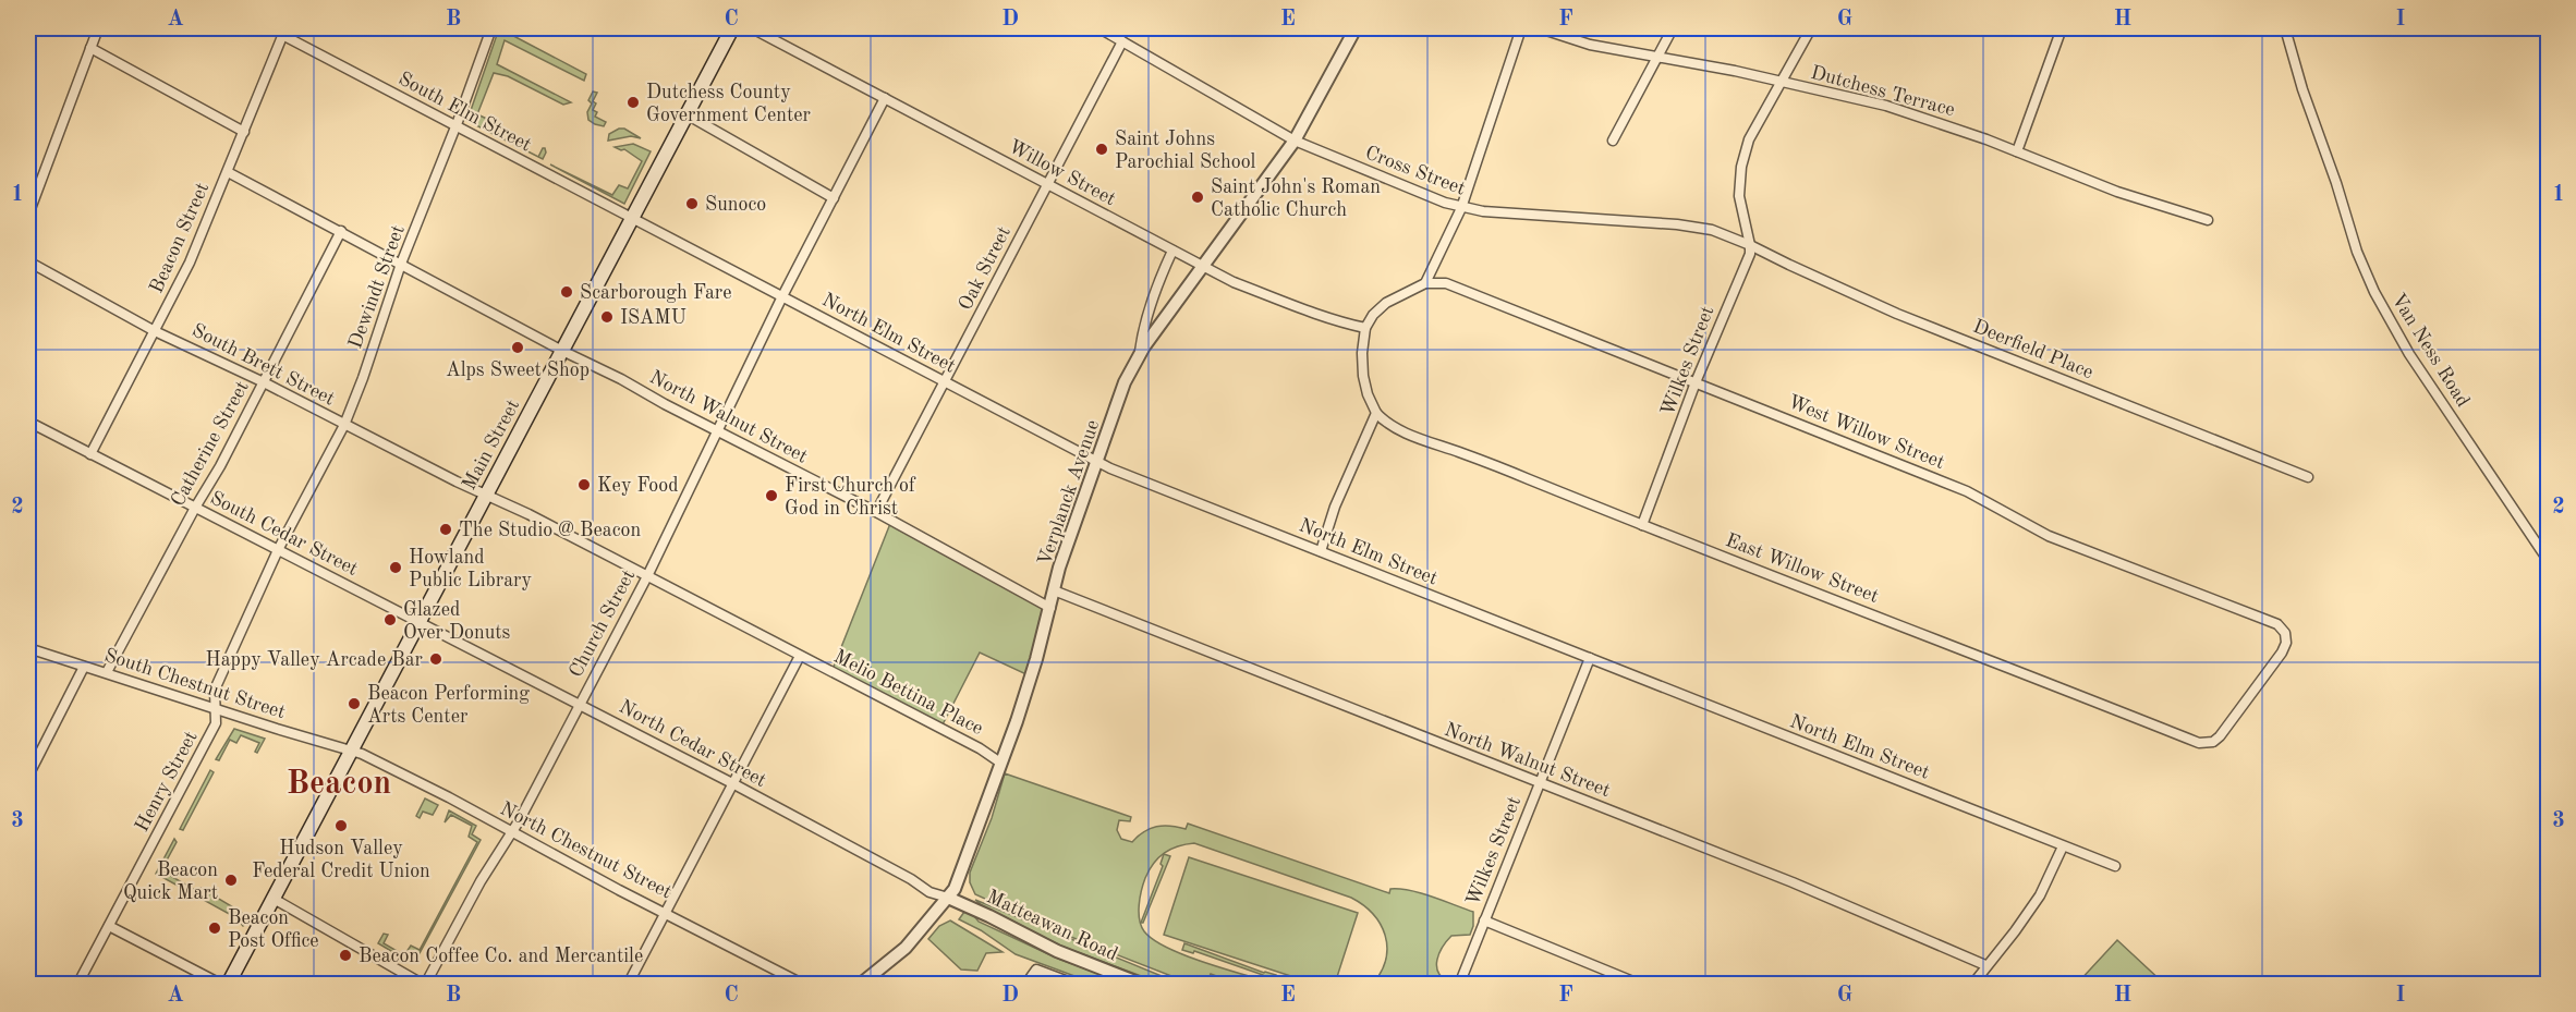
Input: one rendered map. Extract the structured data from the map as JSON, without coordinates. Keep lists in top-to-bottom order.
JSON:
{
  "streets": {
    "main road": ["Main Street"],
    "street": [
      "Dutchess Terrace",
      "South Elm Street",
      "Cross Street",
      "Willow Street",
      "Beacon Street",
      "Oak Street",
      "Dewindt Street",
      "North Elm Street",
      "Deerfield Place",
      "Van Ness Road",
      "Wilkes Street",
      "South Brett Street",
      "North Walnut Street",
      "West Willow Street",
      "Catherine Street",
      "Verplanck Avenue",
      "South Cedar Street",
      "East Willow Street",
      "Church Street",
      "South Chestnut Street",
      "Melio Bettina Place",
      "North Cedar Street",
      "Henry Street",
      "North Chestnut Street",
      "Matteawan Road"
    ]
  },
  "crossings": [
    ["South Elm Street", "Beacon Street"],
    ["South Elm Street", "Dewindt Street"],
    ["South Elm Street", "North Elm Street"],
    ["South Elm Street", "Main Street"],
    ["Cross Street", "Oak Street"],
    ["Cross Street", "Deerfield Place"],
    ["Cross Street", "Wilkes Street"],
    ["Cross Street", "Verplanck Avenue"],
    ["Willow Street", "Oak Street"],
    ["Willow Street", "Verplanck Avenue"],
    ["Willow Street", "Church Street"],
    ["Beacon Street", "South Brett Street"],
    ["Beacon Street", "North Walnut Street"],
    ["Beacon Street", "South Cedar Street"],
    ["Oak Street", "North Elm Street"],
    ["Oak Street", "North Walnut Street"],
    ["Dewindt Street", "South Brett Street"],
    ["Dewindt Street", "North Walnut Street"],
    ["Dewindt Street", "South Cedar Street"],
    ["Dewindt Street", "Henry Street"],
    ["North Elm Street", "Wilkes Street"],
    ["North Elm Street", "Main Street"],
    ["North Elm Street", "Verplanck Avenue"],
    ["North Elm Street", "Church Street"],
    ["Deerfield Place", "Wilkes Street"],
    ["Wilkes Street", "North Walnut Street"],
    ["Wilkes Street", "West Willow Street"],
    ["Wilkes Street", "East Willow Street"],
    ["South Brett Street", "Catherine Street"],
    ["South Brett Street", "Main Street"],
    ["South Brett Street", "Church Street"],
    ["South Brett Street", "Melio Bettina Place"],
    ["North Walnut Street", "Catherine Street"],
    ["North Walnut Street", "Main Street"],
    ["North Walnut Street", "Verplanck Avenue"],
    ["North Walnut Street", "Church Street"],
    ["West Willow Street", "East Willow Street"],
    ["Catherine Street", "South Cedar Street"],
    ["Catherine Street", "South Chestnut Street"],
    ["Main Street", "South Cedar Street"],
    ["Main Street", "South Chestnut Street"],
    ["Main Street", "North Cedar Street"],
    ["Main Street", "North Chestnut Street"],
    ["Verplanck Avenue", "Melio Bettina Place"],
    ["Verplanck Avenue", "North Cedar Street"],
    ["Verplanck Avenue", "Matteawan Road"],
    ["South Cedar Street", "North Cedar Street"],
    ["South Cedar Street", "Henry Street"],
    ["Church Street", "Melio Bettina Place"],
    ["Church Street", "North Cedar Street"],
    ["Church Street", "North Chestnut Street"],
    ["South Chestnut Street", "Henry Street"],
    ["South Chestnut Street", "North Chestnut Street"],
    ["North Cedar Street", "Matteawan Road"]
  ],
  "districts": ["Beacon"],
  "places": [
    "Dutchess County Government Center",
    "Saint Johns Parochial School",
    "Saint John's Roman Catholic Church",
    "Sunoco",
    "Scarborough Fare",
    "ISAMU",
    "Alps Sweet Shop",
    "Key Food",
    "First Church of God in Christ",
    "The Studio @ Beacon",
    "Howland Public Library",
    "Glazed Over Donuts",
    "Happy Valley Arcade Bar",
    "Beacon Performing Arts Center",
    "Hudson Valley Federal Credit Union",
    "Beacon Quick Mart",
    "Beacon Post Office",
    "Beacon Coffee Co. and Mercantile"
  ],
  "grid": {
    "columns": [
      "A",
      "B",
      "C",
      "D",
      "E",
      "F",
      "G",
      "H",
      "I"
    ],
    "rows": ["1", "2", "3"]
  }
}
